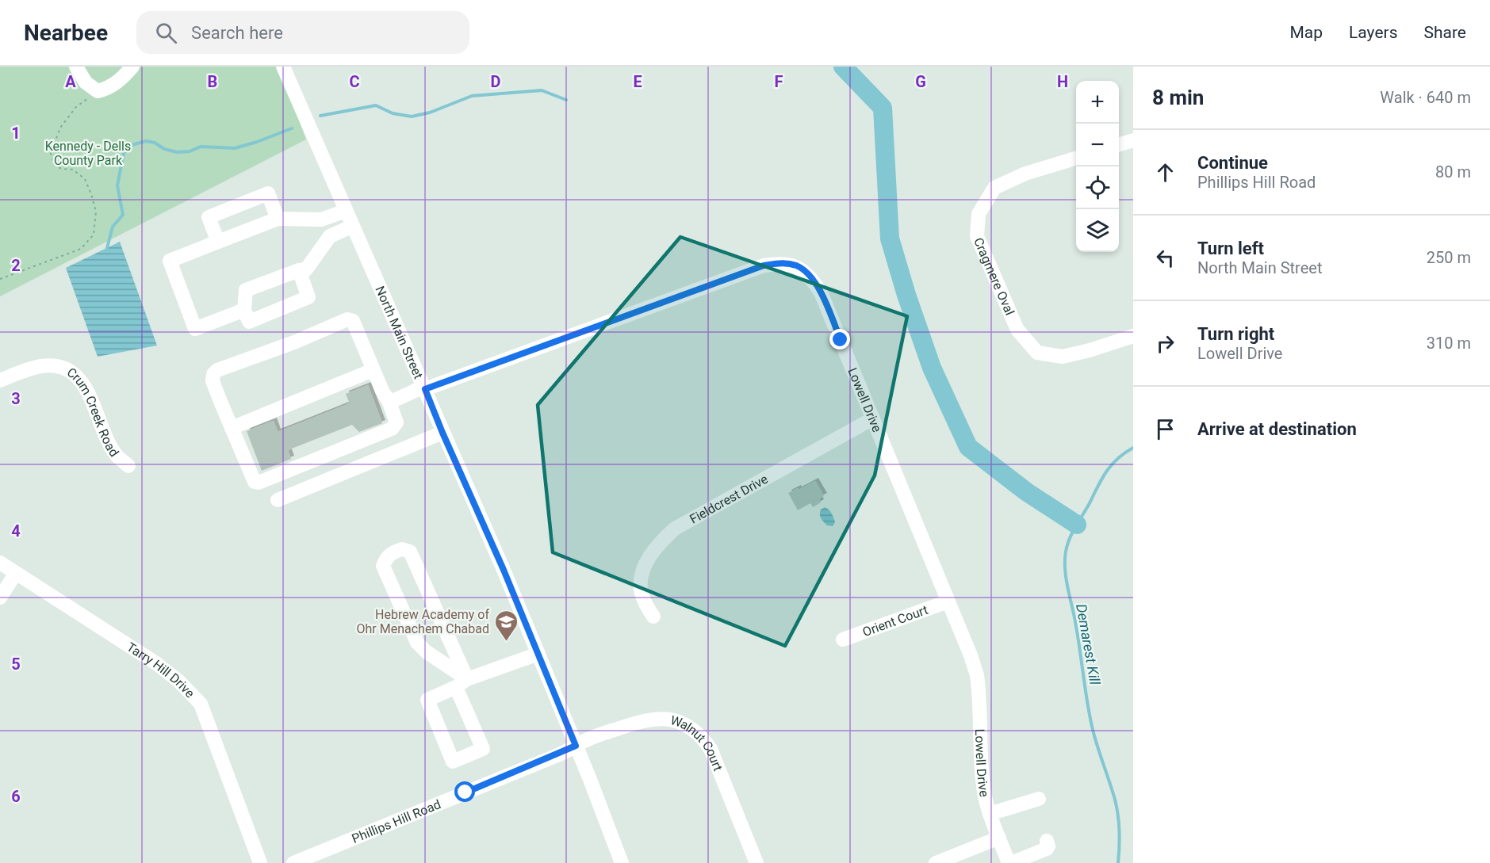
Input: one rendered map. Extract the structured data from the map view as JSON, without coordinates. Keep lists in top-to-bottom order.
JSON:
{
  "streets": {
    "street": [
      "Cragmere Oval",
      "North Main Street",
      "Lowell Drive",
      "Crum Creek Road",
      "Fieldcrest Drive",
      "Orient Court",
      "Tarry Hill Drive",
      "Walnut Court",
      "Phillips Hill Road"
    ]
  },
  "crossings": [
    ["North Main Street", "Lowell Drive"],
    ["North Main Street", "Walnut Court"],
    ["North Main Street", "Phillips Hill Road"],
    ["Lowell Drive", "Fieldcrest Drive"],
    ["Lowell Drive", "Orient Court"],
    ["Walnut Court", "Phillips Hill Road"]
  ],
  "water": ["Demarest Kill"],
  "parks": ["Kennedy - Dells County Park"],
  "places": {
    "school or university": ["Hebrew Academy of Ohr Menachem Chabad"]
  },
  "page": {
    "header": "Nearbee",
    "search": "Search here",
    "nav": ["Map", "Layers", "Share"],
    "heading": ["8 min", "Walk · 640 m"],
    "map_buttons": ["+", "−"],
    "list": [
      ["Continue", "Phillips Hill Road", "80 m"],
      ["Turn left", "North Main Street", "250 m"],
      ["Turn right", "Lowell Drive", "310 m"],
      "Arrive at destination"
    ]
  },
  "grid": {
    "columns": [
      "A",
      "B",
      "C",
      "D",
      "E",
      "F",
      "G",
      "H"
    ],
    "rows": [
      "1",
      "2",
      "3",
      "4",
      "5",
      "6"
    ]
  }
}
